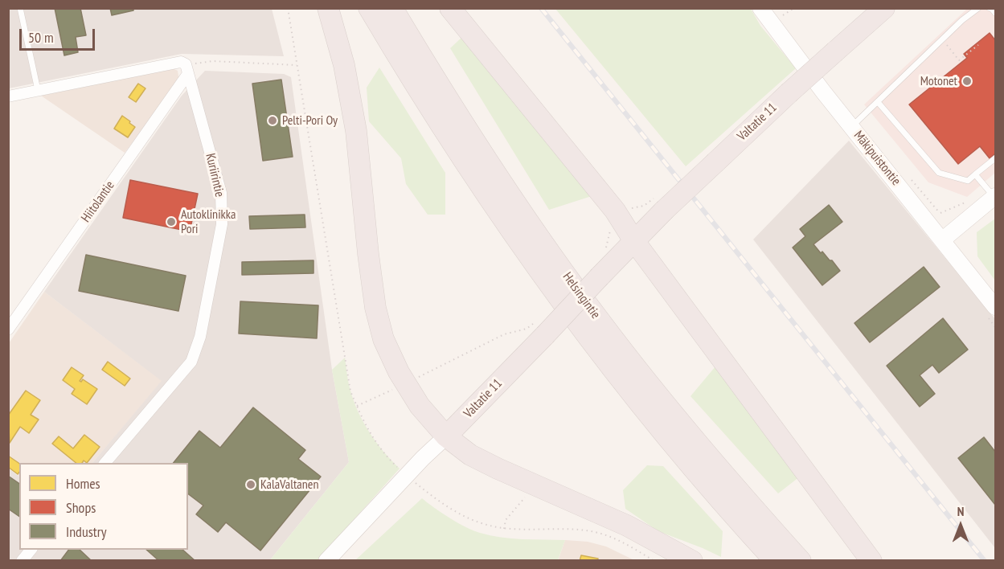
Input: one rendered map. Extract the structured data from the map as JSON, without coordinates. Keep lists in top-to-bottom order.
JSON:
{
  "streets": {
    "highway": ["Valtatie 11", "Helsingintie"],
    "street": ["Mäkipuistontie", "Kuriirintie", "Hiitolantie"]
  },
  "crossings": [
    ["Kuriirintie", "Hiitolantie"]
  ],
  "places": [
    "Motonet",
    "Pelti-Pori Oy",
    "Autoklinikka Pori",
    "KalaValtanen"
  ],
  "legend": ["Homes", "Shops", "Industry"],
  "scale_bar": "50 m",
  "north": "top"
}
